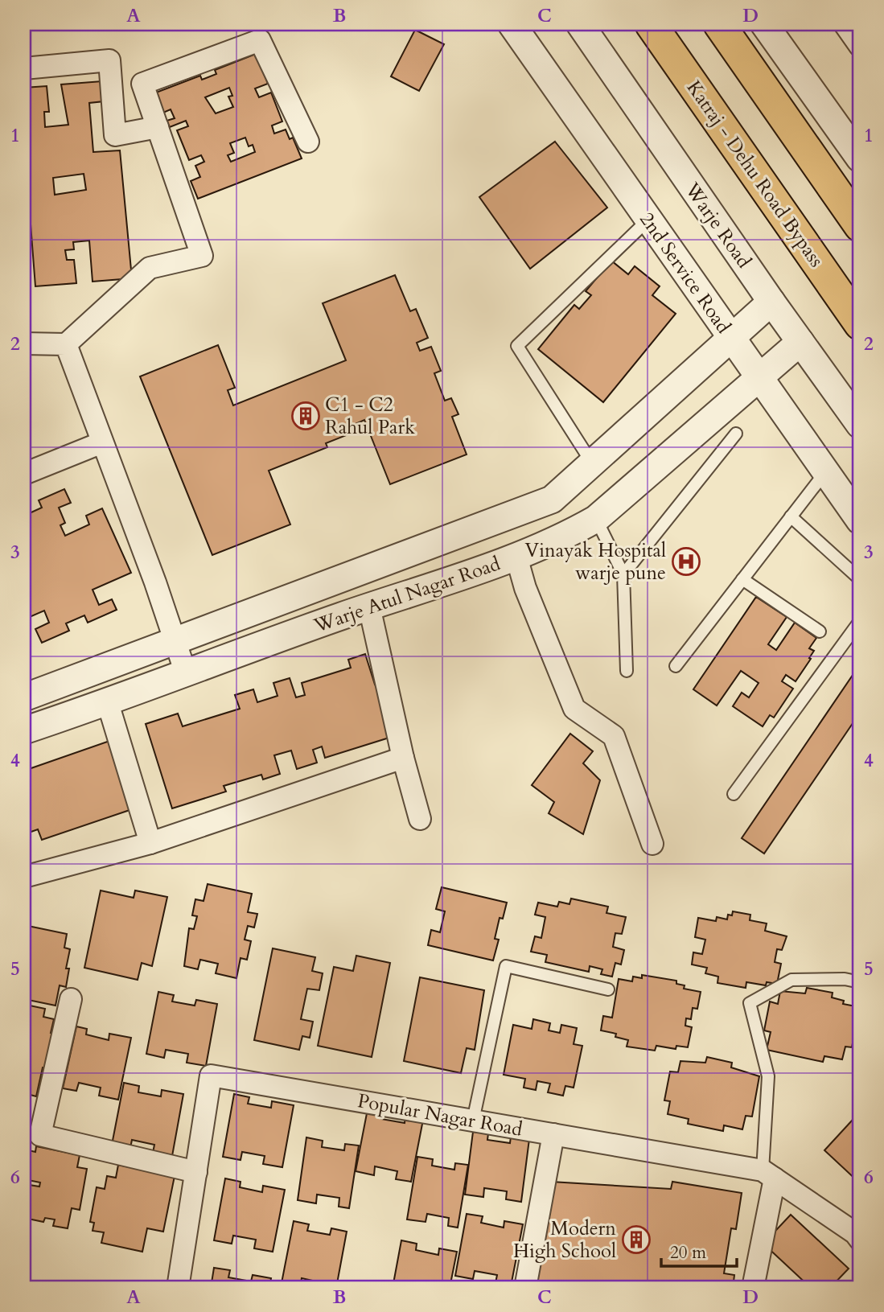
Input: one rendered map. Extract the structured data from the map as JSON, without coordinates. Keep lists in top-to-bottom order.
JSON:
{
  "streets": {
    "highway": ["Katraj - Dehu Road Bypass"],
    "street": [
      "Warje Road",
      "2nd Service Road",
      "Warje Atul Nagar Road",
      "Popular Nagar Road"
    ]
  },
  "crossings": [
    ["Warje Road", "Warje Atul Nagar Road"],
    ["2nd Service Road", "Warje Atul Nagar Road"]
  ],
  "places": {
    "building": ["C1 - C2 Rahul Park", "Modern High School"],
    "hospital": ["Vinayak Hospital warje pune"]
  },
  "scale_bar": "20 m",
  "grid": {
    "columns": [
      "A",
      "B",
      "C",
      "D"
    ],
    "rows": [
      "1",
      "2",
      "3",
      "4",
      "5",
      "6"
    ]
  }
}
